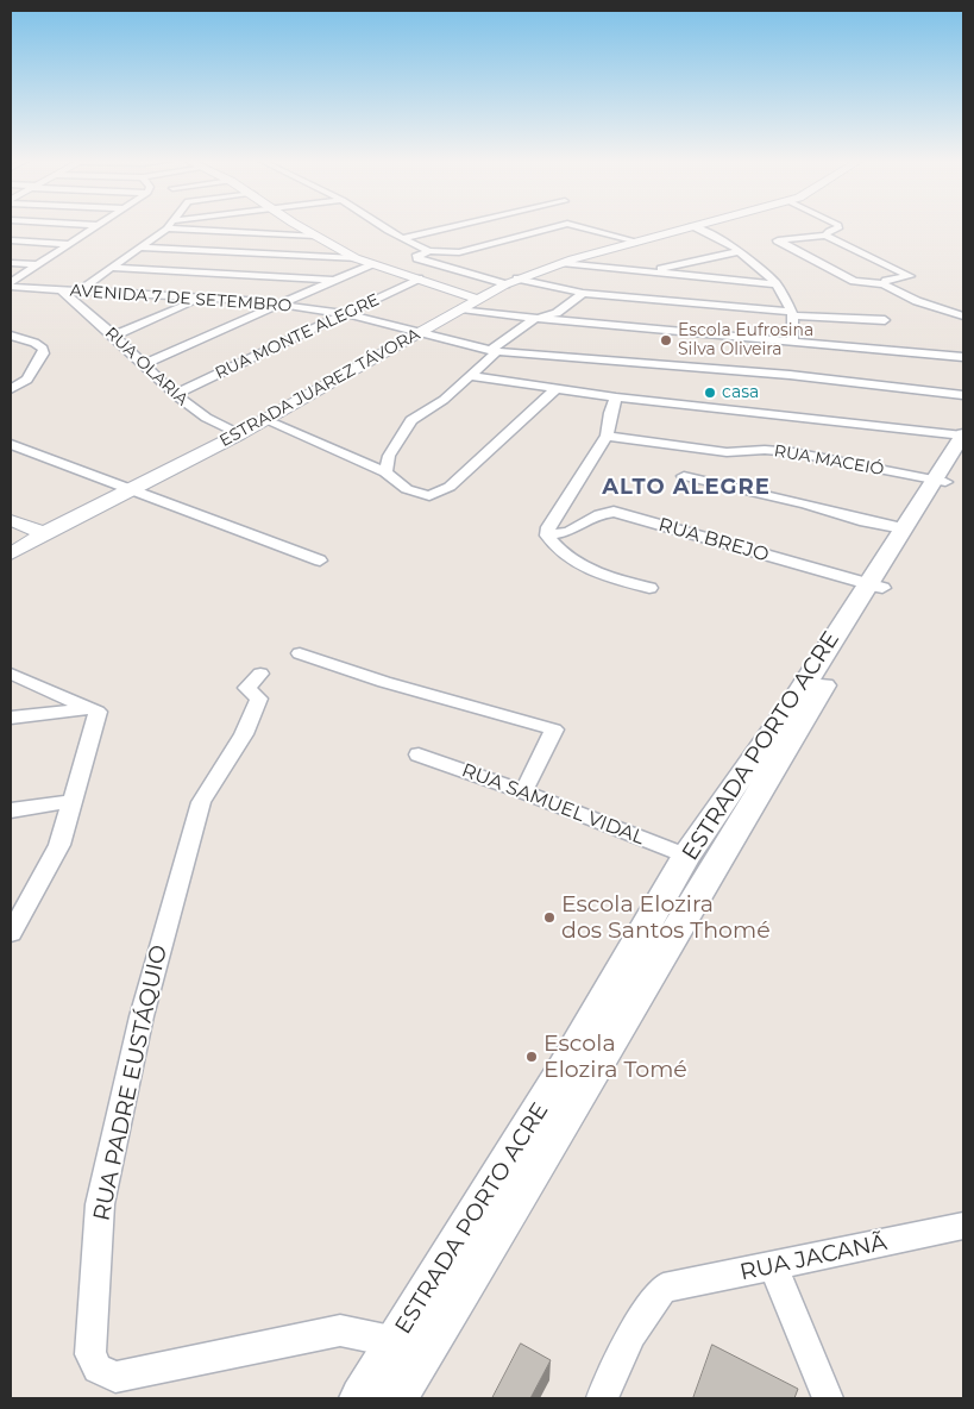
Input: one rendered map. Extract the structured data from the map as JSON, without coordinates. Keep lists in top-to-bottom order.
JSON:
{
  "streets": {
    "main road": ["ESTRADA PORTO ACRE"],
    "street": [
      "AVENIDA 7 DE SETEMBRO",
      "RUA MONTE ALEGRE",
      "RUA OLARIA",
      "ESTRADA JUAREZ TÁVORA",
      "RUA MACEIÓ",
      "RUA BREJO",
      "RUA SAMUEL VIDAL",
      "RUA PADRE EUSTÁQUIO",
      "RUA JACANÃ"
    ]
  },
  "crossings": [
    ["AVENIDA 7 DE SETEMBRO", "RUA MONTE ALEGRE"],
    ["AVENIDA 7 DE SETEMBRO", "RUA OLARIA"],
    ["AVENIDA 7 DE SETEMBRO", "ESTRADA JUAREZ TÁVORA"],
    ["RUA MONTE ALEGRE", "RUA OLARIA"],
    ["RUA OLARIA", "ESTRADA JUAREZ TÁVORA"],
    ["RUA MACEIÓ", "ESTRADA PORTO ACRE"],
    ["RUA BREJO", "ESTRADA PORTO ACRE"],
    ["ESTRADA PORTO ACRE", "RUA SAMUEL VIDAL"],
    ["ESTRADA PORTO ACRE", "RUA PADRE EUSTÁQUIO"]
  ],
  "districts": ["ALTO ALEGRE"],
  "places": [
    "Escola Eufrosina Silva Oliveira",
    "casa",
    "Escola Elozira dos Santos Thomé",
    "Escola Elozira Tomé"
  ]
}
